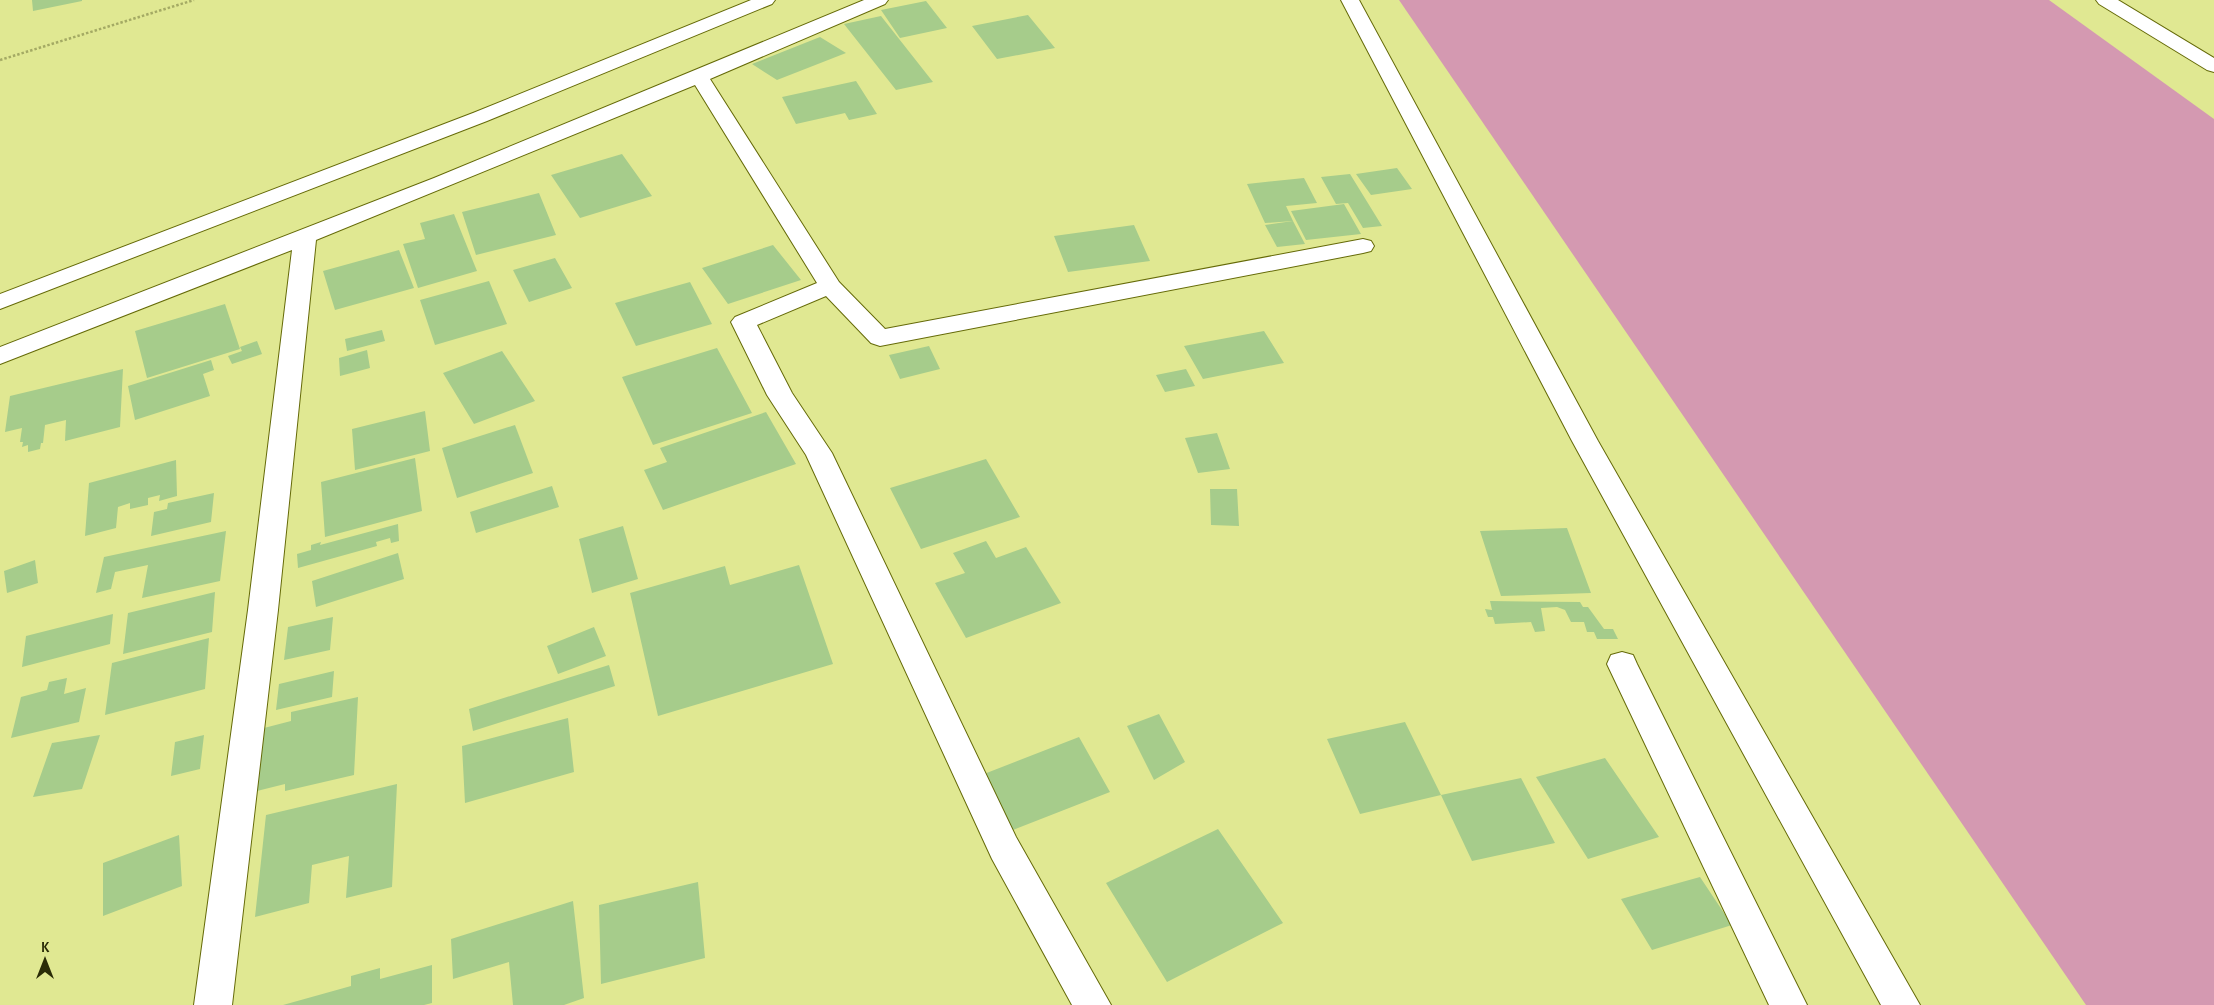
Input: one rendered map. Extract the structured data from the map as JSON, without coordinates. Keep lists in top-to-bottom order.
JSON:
{
  "north": "top"
}
